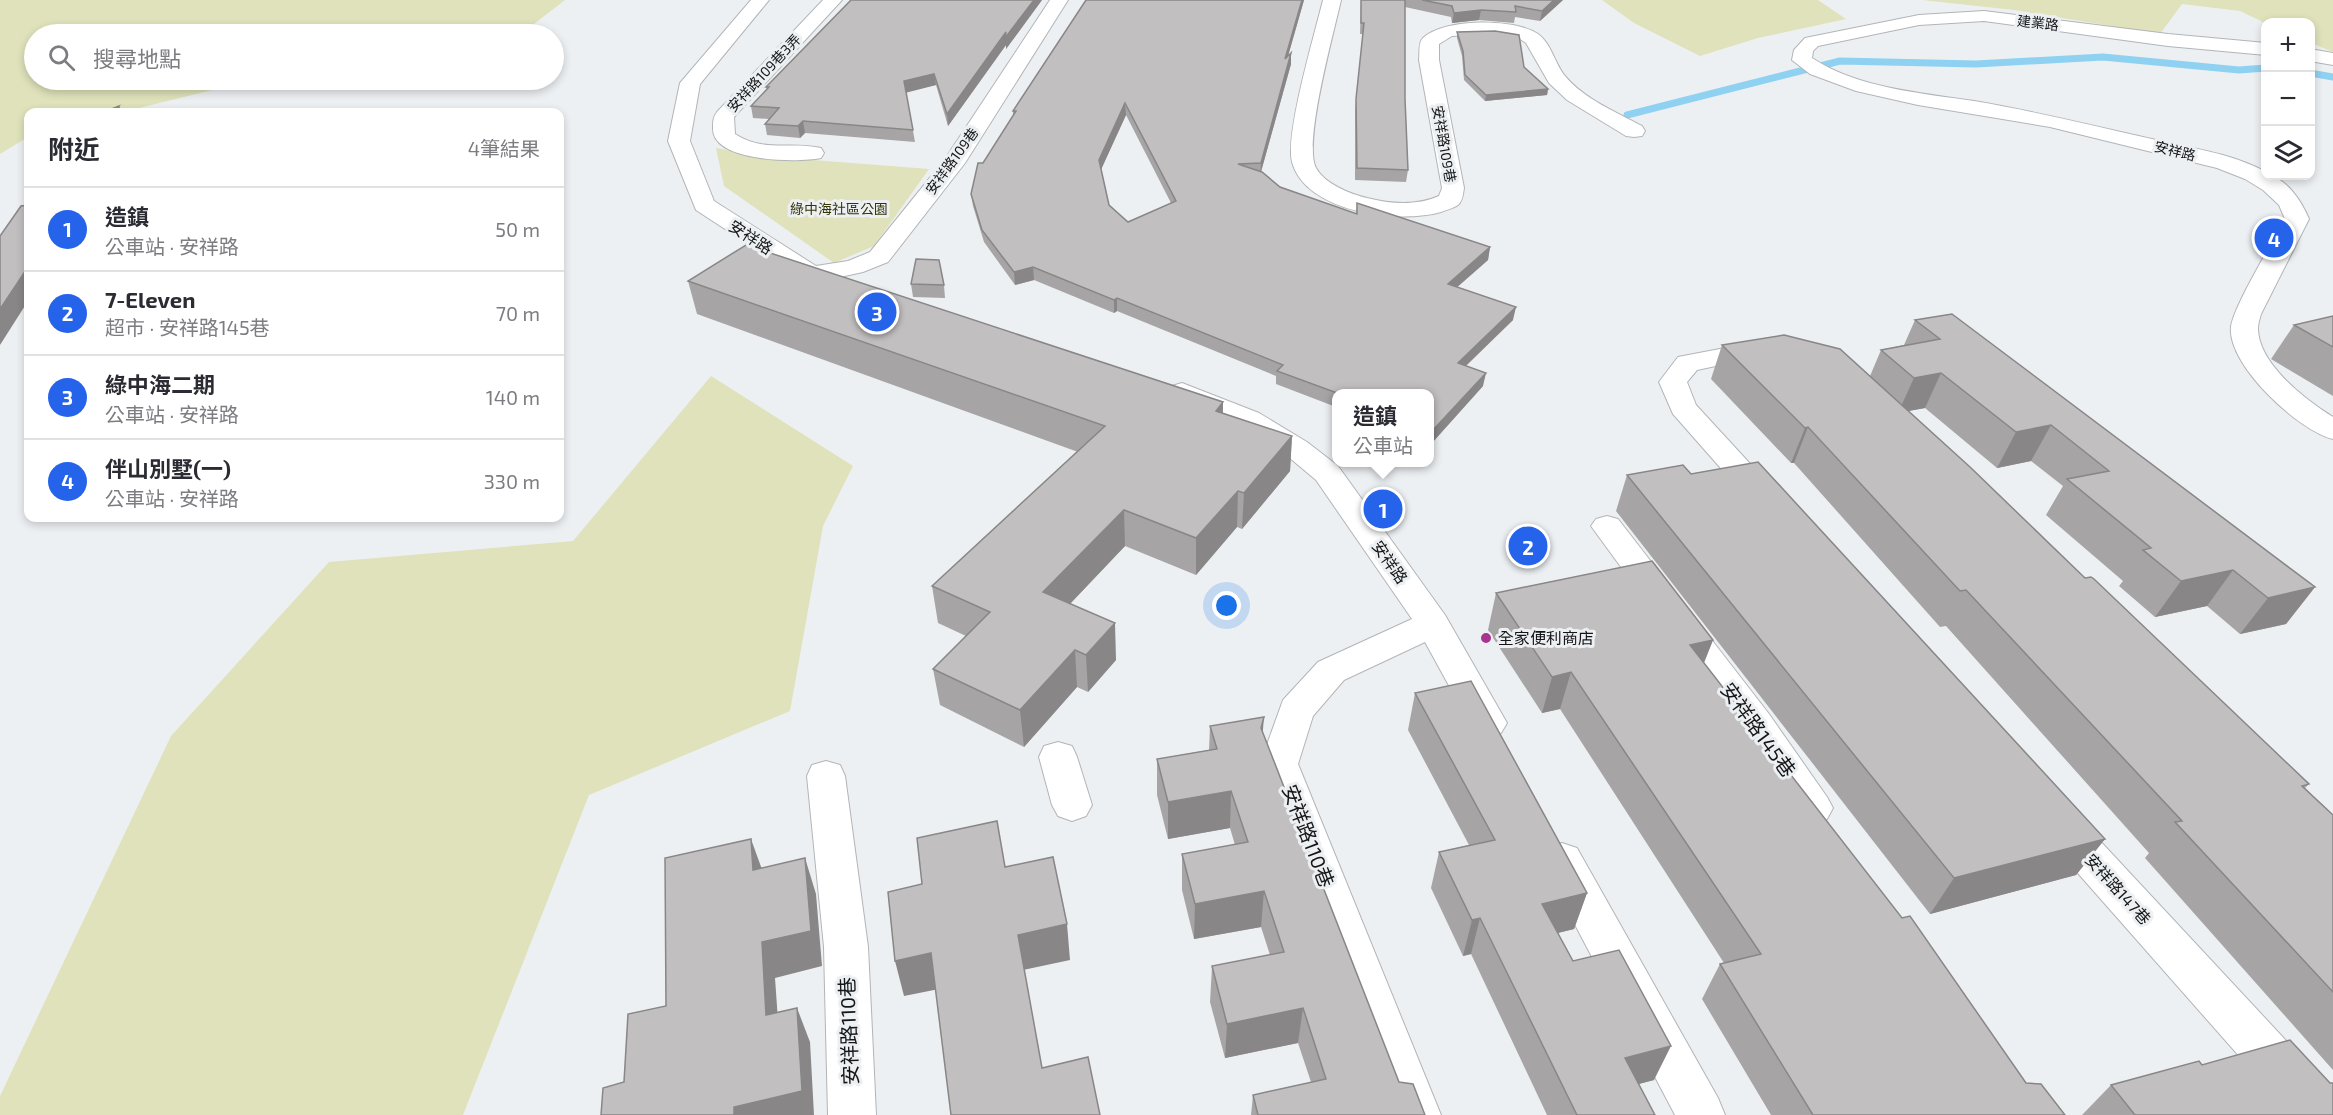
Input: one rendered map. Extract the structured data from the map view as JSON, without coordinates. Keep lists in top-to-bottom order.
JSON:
{
  "streets": {
    "street": [
      "建業路",
      "安祥路109巷3弄",
      "安祥路109巷",
      "安祥路",
      "安祥路145巷",
      "安祥路110巷",
      "安祥路147巷"
    ]
  },
  "crossings": [
    ["建業路", "安祥路"],
    ["安祥路109巷", "安祥路"],
    ["安祥路", "安祥路110巷"]
  ],
  "parks": ["綠中海社區公園"],
  "places": ["全家便利商店"],
  "page": {
    "map_buttons": ["+", "−"],
    "search": "搜尋地點",
    "heading": ["附近", "4筆結果"],
    "list": [
      {
        "mark": "1",
        "name": "造鎮",
        "note": "公車站 · 安祥路",
        "value": "50 m"
      },
      {
        "mark": "2",
        "name": "7-Eleven",
        "note": "超市 · 安祥路145巷",
        "value": "70 m"
      },
      {
        "mark": "3",
        "name": "綠中海二期",
        "note": "公車站 · 安祥路",
        "value": "140 m"
      },
      {
        "mark": "4",
        "name": "伴山別墅(一)",
        "note": "公車站 · 安祥路",
        "value": "330 m"
      }
    ],
    "pins": [
      "4",
      "3",
      "1",
      "2"
    ],
    "popup": ["造鎮", "公車站"]
  }
}
